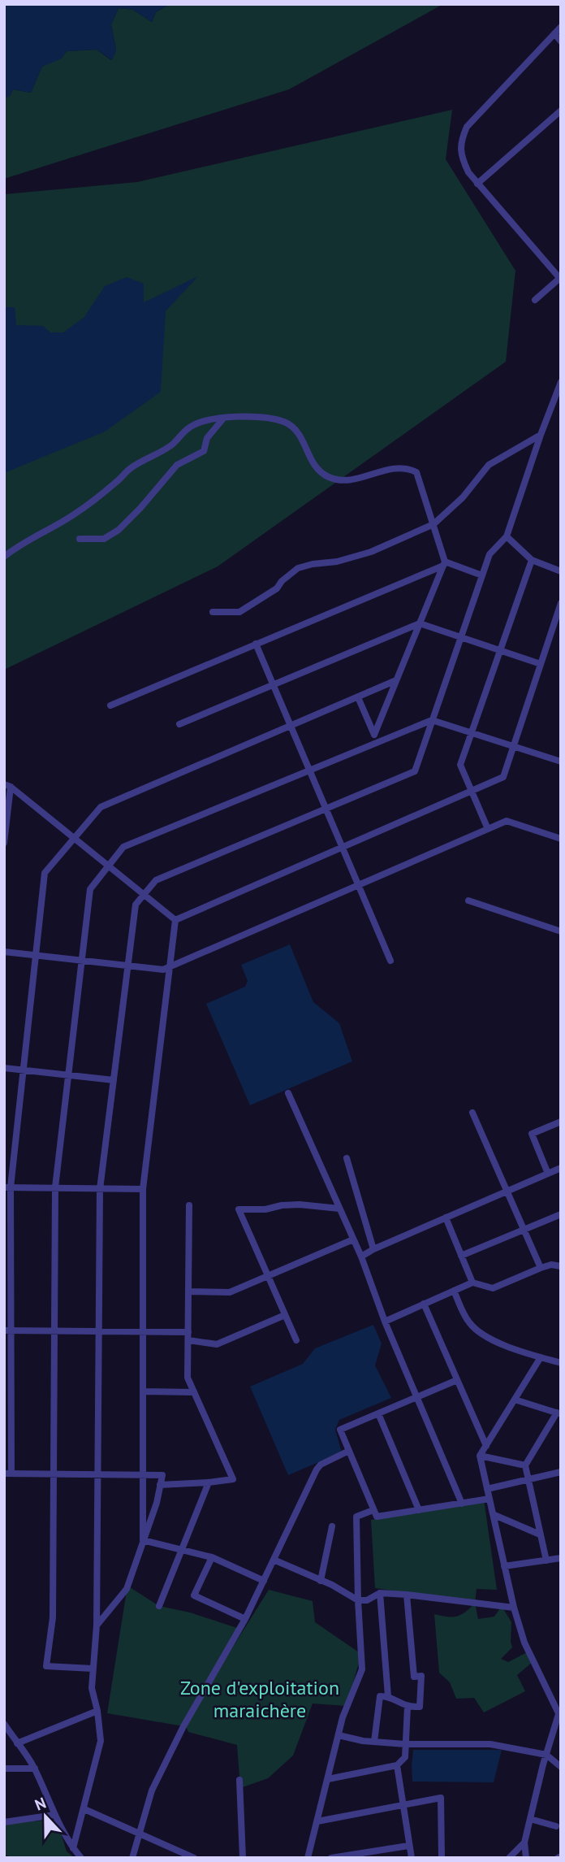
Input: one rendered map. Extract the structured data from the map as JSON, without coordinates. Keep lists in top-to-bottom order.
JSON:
{
  "parks": ["Zone d'exploitation maraichère"],
  "north": "top"
}
